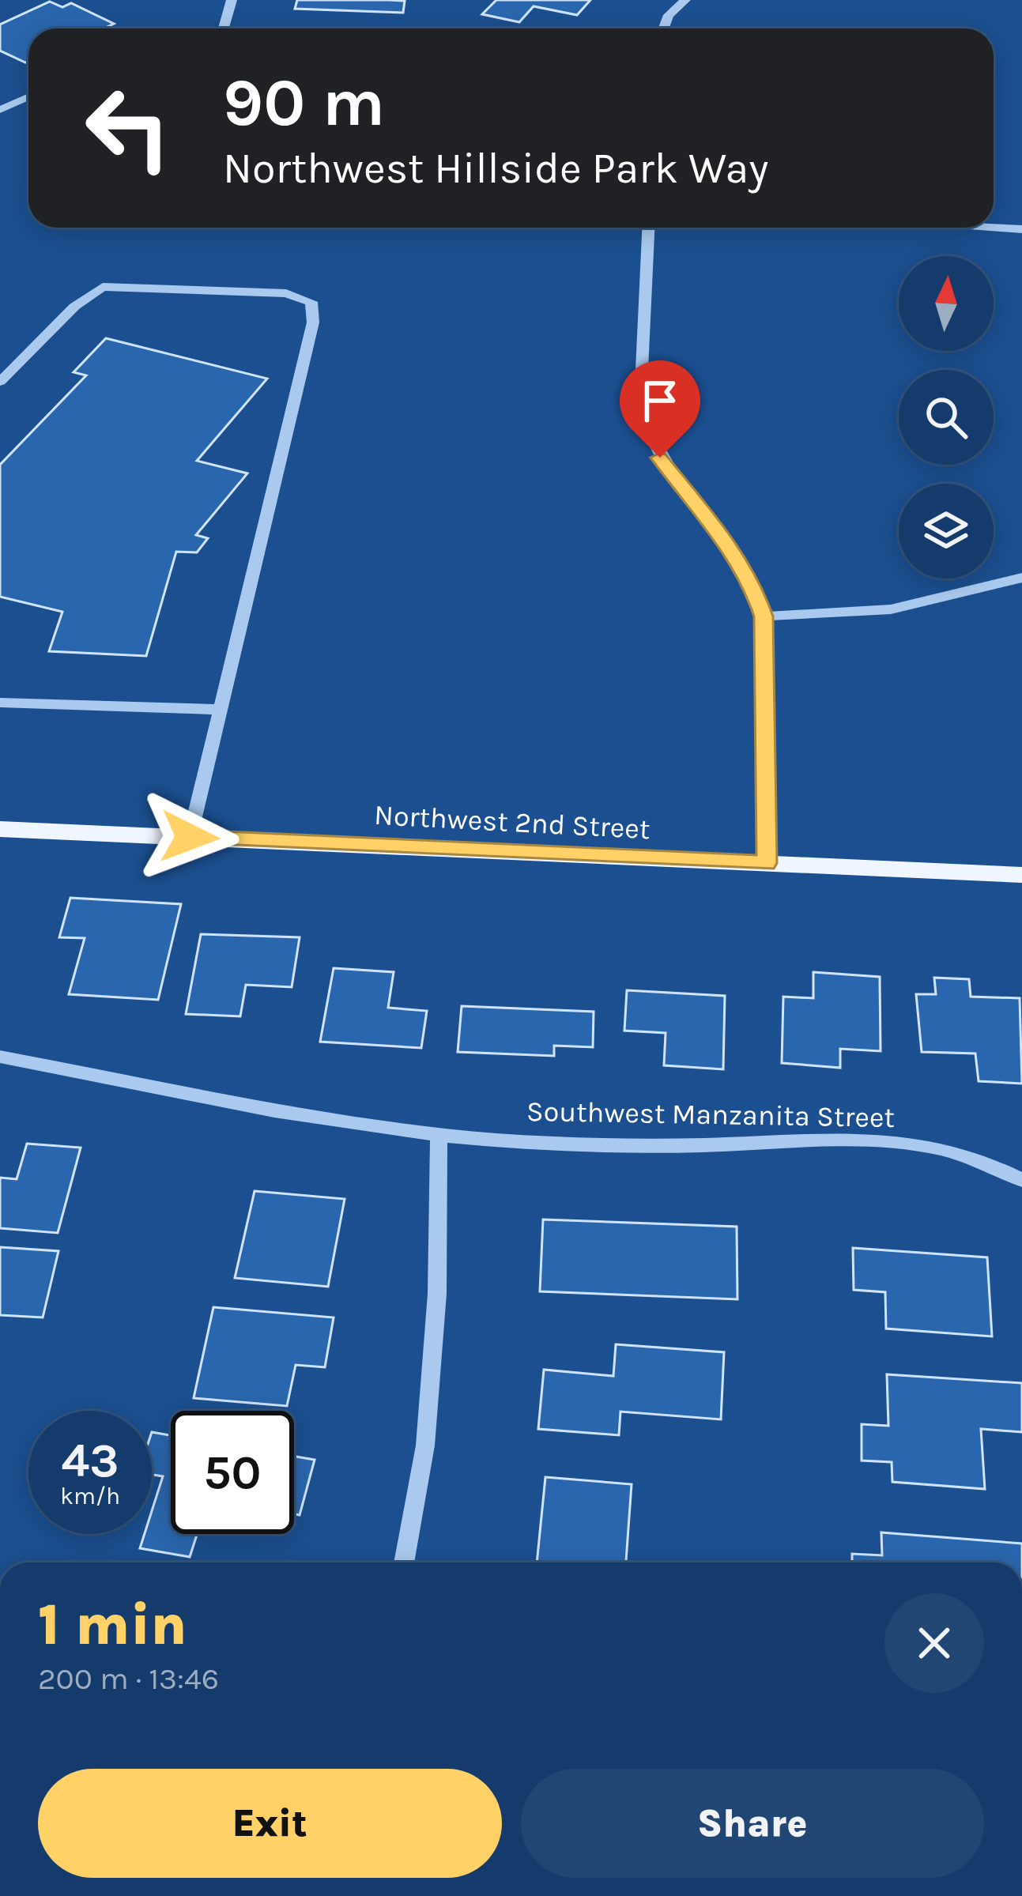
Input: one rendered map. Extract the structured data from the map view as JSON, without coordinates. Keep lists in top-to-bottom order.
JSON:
{
  "streets": {
    "main road": ["Northwest 2nd Street"],
    "street": ["Southwest Manzanita Street"]
  },
  "north": "top",
  "page": {
    "turn": ["90 m", "Northwest Hillside Park Way"],
    "speed": "43 km/h",
    "limit": "50",
    "heading": ["1 min", "200 m · 13:46"],
    "buttons": ["Exit", "Share"]
  }
}
